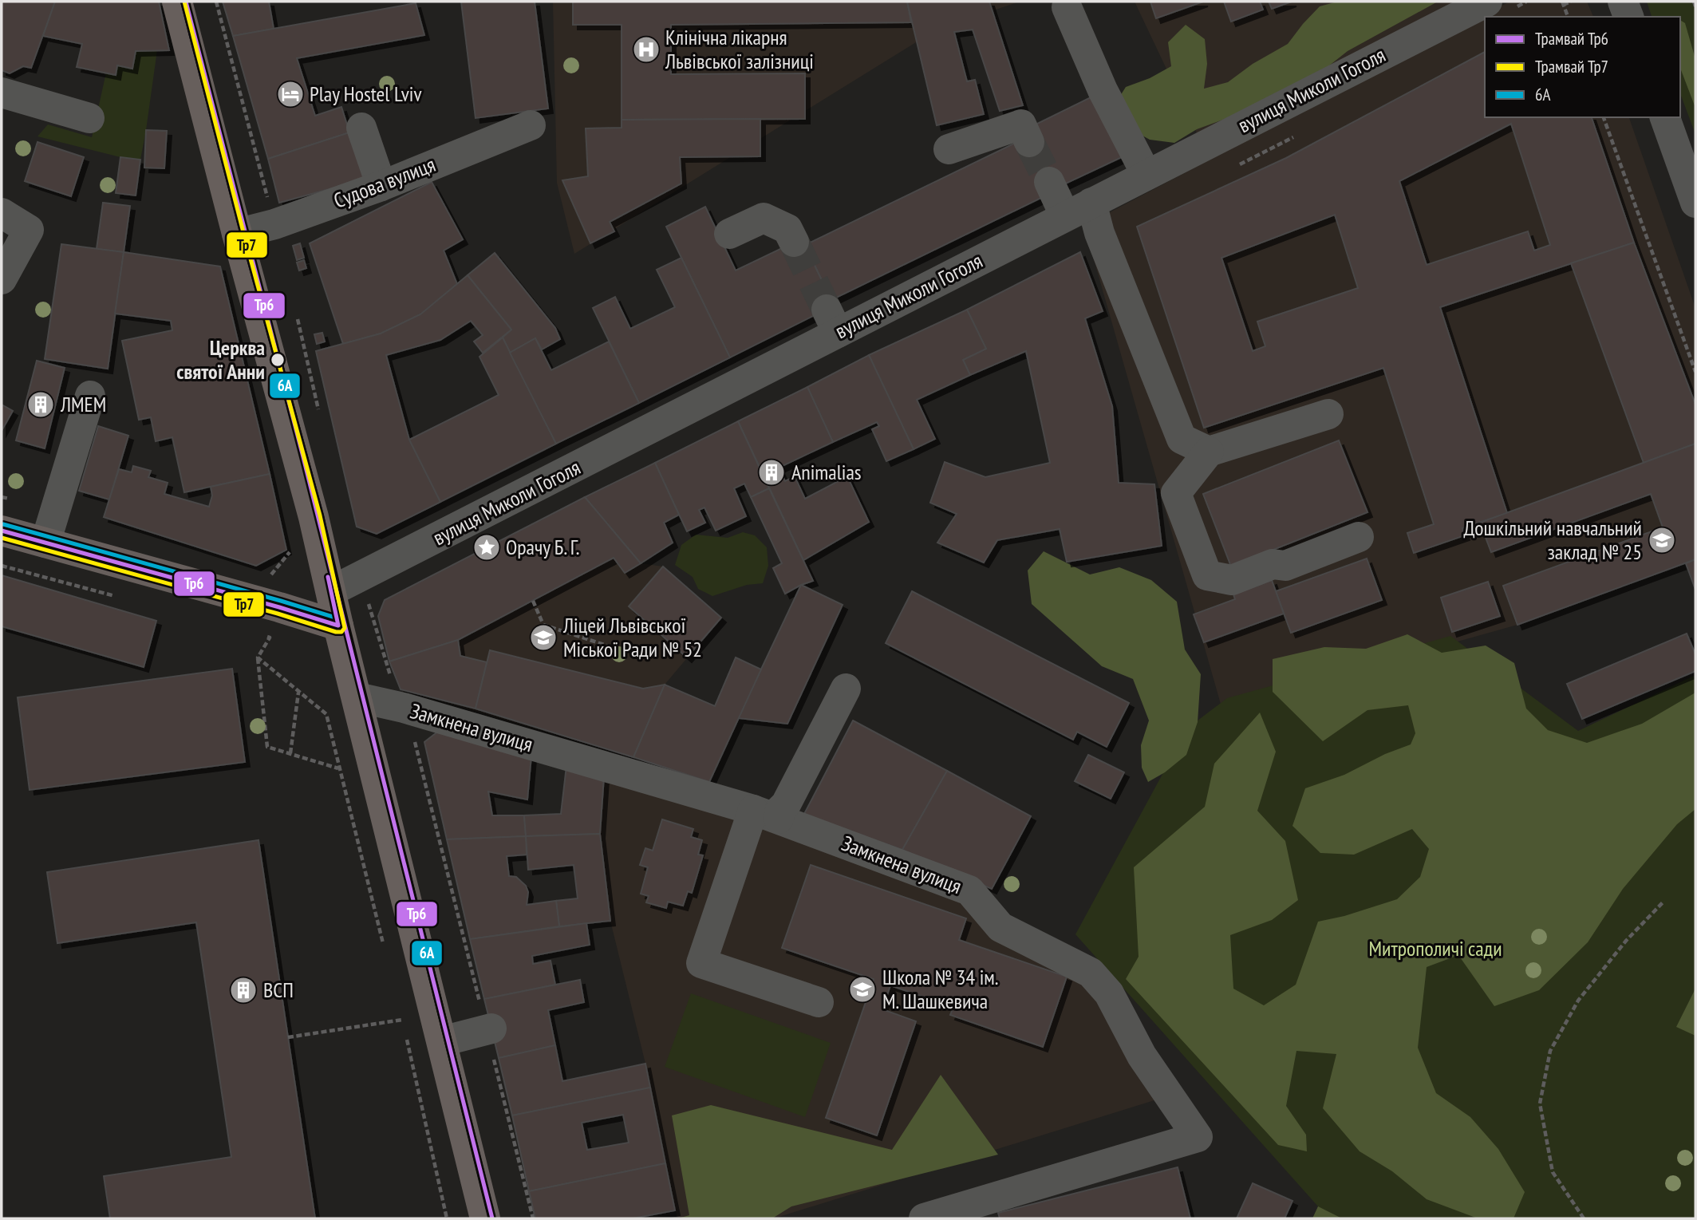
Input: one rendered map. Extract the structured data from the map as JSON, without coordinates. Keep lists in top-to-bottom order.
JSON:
{
  "streets": {
    "street": ["вулиця Миколи Гоголя", "Судова вулиця", "Замкнена вулиця"]
  },
  "parks": ["Митрополичі сади"],
  "places": {
    "hospital": ["Клінічна лікарня Львівської залізниці"],
    "hotel": ["Play Hostel Lviv"],
    "other": ["Церква святої Анни"],
    "building": ["ЛМЕМ", "Animalias", "ВСП"],
    "school or university": ["Дошкільний навчальний заклад № 25", "Ліцей Львівської Міської Ради № 52", "Школа № 34 ім. М. Шашкевича"],
    "place": ["Орачу Б. Г."]
  },
  "lines": ["tram line Тр6", "tram line Тр7", "transit line 6А"],
  "legend": ["Трамвай Тр6", "Трамвай Тр7", "6А"]
}
